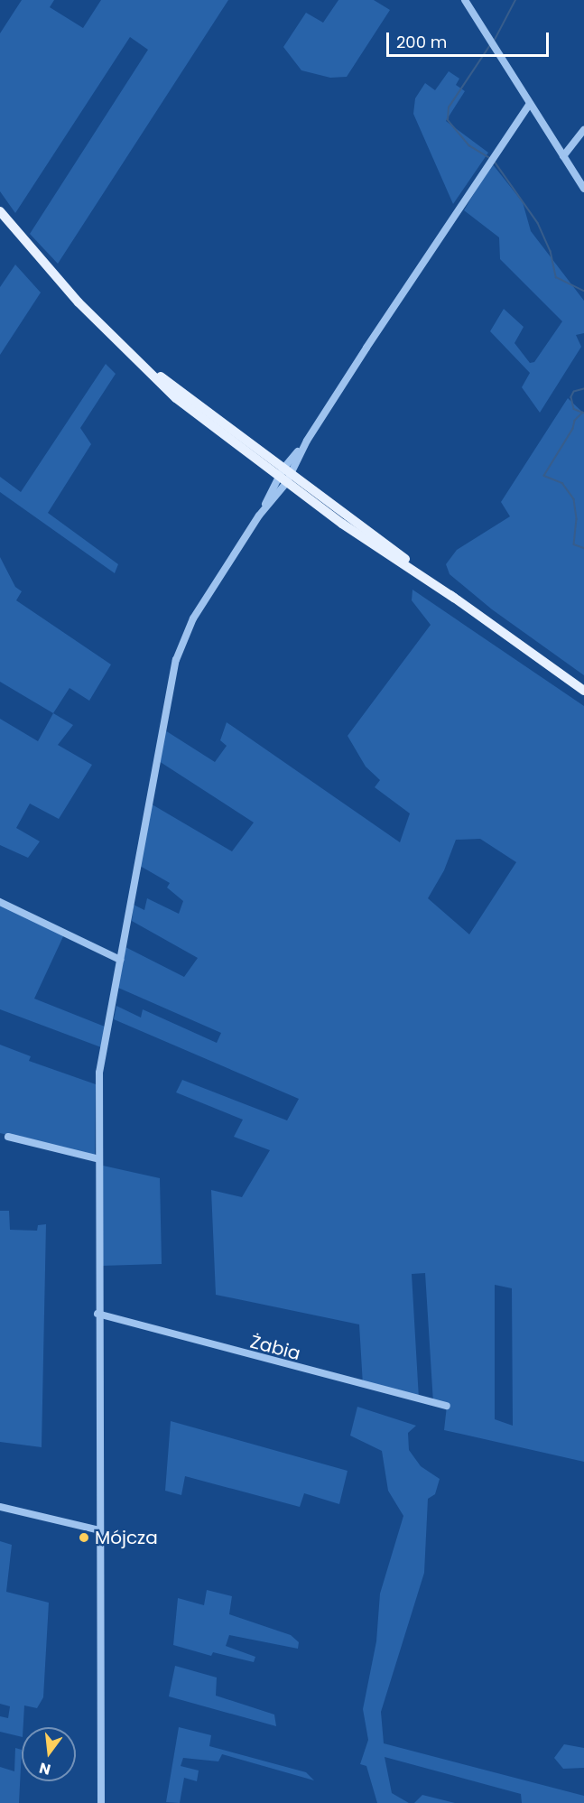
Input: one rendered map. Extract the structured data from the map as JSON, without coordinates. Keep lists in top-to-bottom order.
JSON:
{
  "streets": {
    "street": ["Żabia"]
  },
  "places": ["Mójcza"],
  "scale_bar": "200 m",
  "north": "bottom"
}
